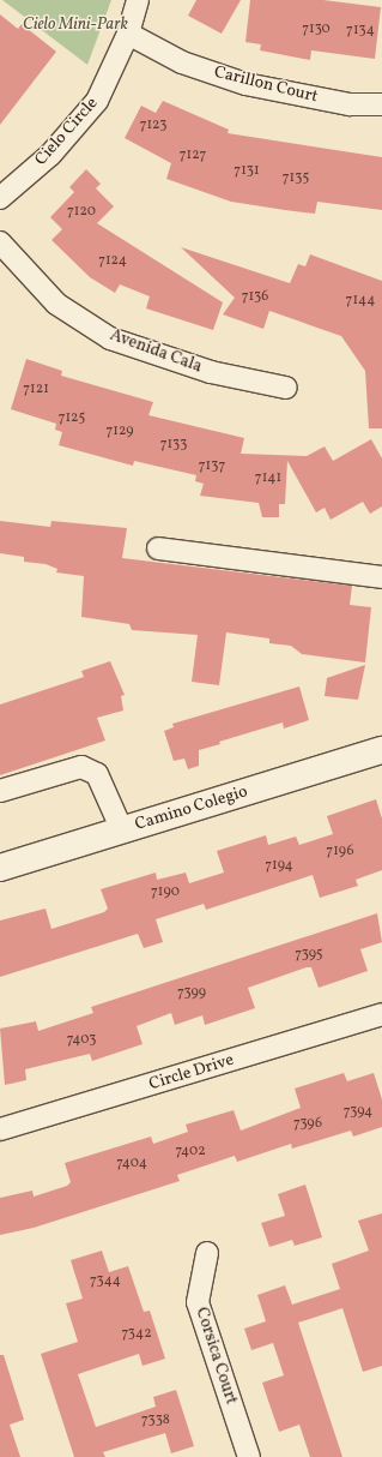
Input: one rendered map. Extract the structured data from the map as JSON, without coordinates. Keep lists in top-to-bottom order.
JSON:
{
  "streets": {
    "street": [
      "Carillon Court",
      "Cielo Circle",
      "Avenida Cala",
      "Camino Colegio",
      "Circle Drive",
      "Corsica Court"
    ]
  },
  "crossings": [
    ["Carillon Court", "Cielo Circle"]
  ],
  "parks": ["Cielo Mini-Park"],
  "house_numbers": [
    "7130",
    "7134",
    "7123",
    "7127",
    "7131",
    "7135",
    "7120",
    "7124",
    "7136",
    "7144",
    "7121",
    "7125",
    "7129",
    "7133",
    "7137",
    "7141",
    "7196",
    "7194",
    "7190",
    "7395",
    "7399",
    "7403",
    "7394",
    "7396",
    "7402",
    "7404",
    "7344",
    "7342",
    "7338"
  ]
}
